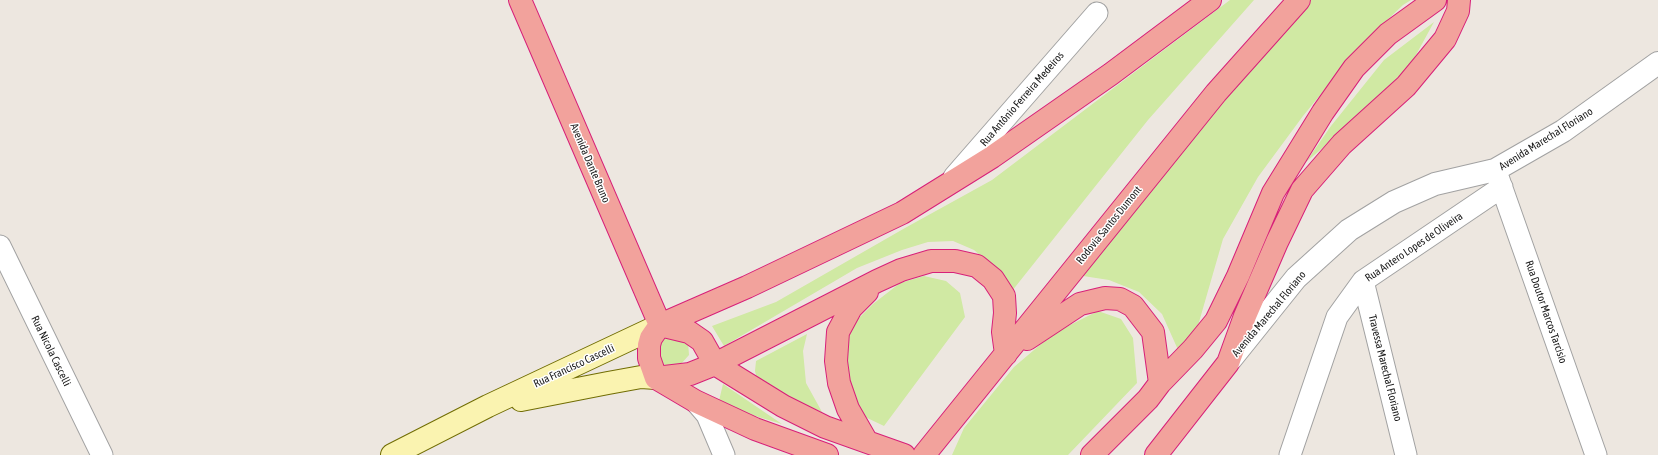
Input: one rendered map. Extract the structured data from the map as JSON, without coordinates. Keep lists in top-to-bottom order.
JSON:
{
  "streets": {
    "highway": ["Avenida Dante Bruno", "Rodovia Santos Dumont"],
    "main road": ["Rua Francisco Cascelli"],
    "street": [
      "Rua Antônio Ferreira Medeiros",
      "Avenida Marechal Floriano",
      "Rua Antero Lopes de Oliveira",
      "Rua Doutor Marcos Tarcisio",
      "Rua Nicola Cascelli",
      "Travessa Marechal Floriano"
    ]
  },
  "crossings": [
    ["Avenida Marechal Floriano", "Rua Antero Lopes de Oliveira"],
    ["Avenida Marechal Floriano", "Rua Doutor Marcos Tarcisio"],
    ["Avenida Dante Bruno", "Rua Francisco Cascelli"],
    ["Rua Antero Lopes de Oliveira", "Rua Doutor Marcos Tarcisio"],
    ["Rua Antero Lopes de Oliveira", "Travessa Marechal Floriano"]
  ]
}
